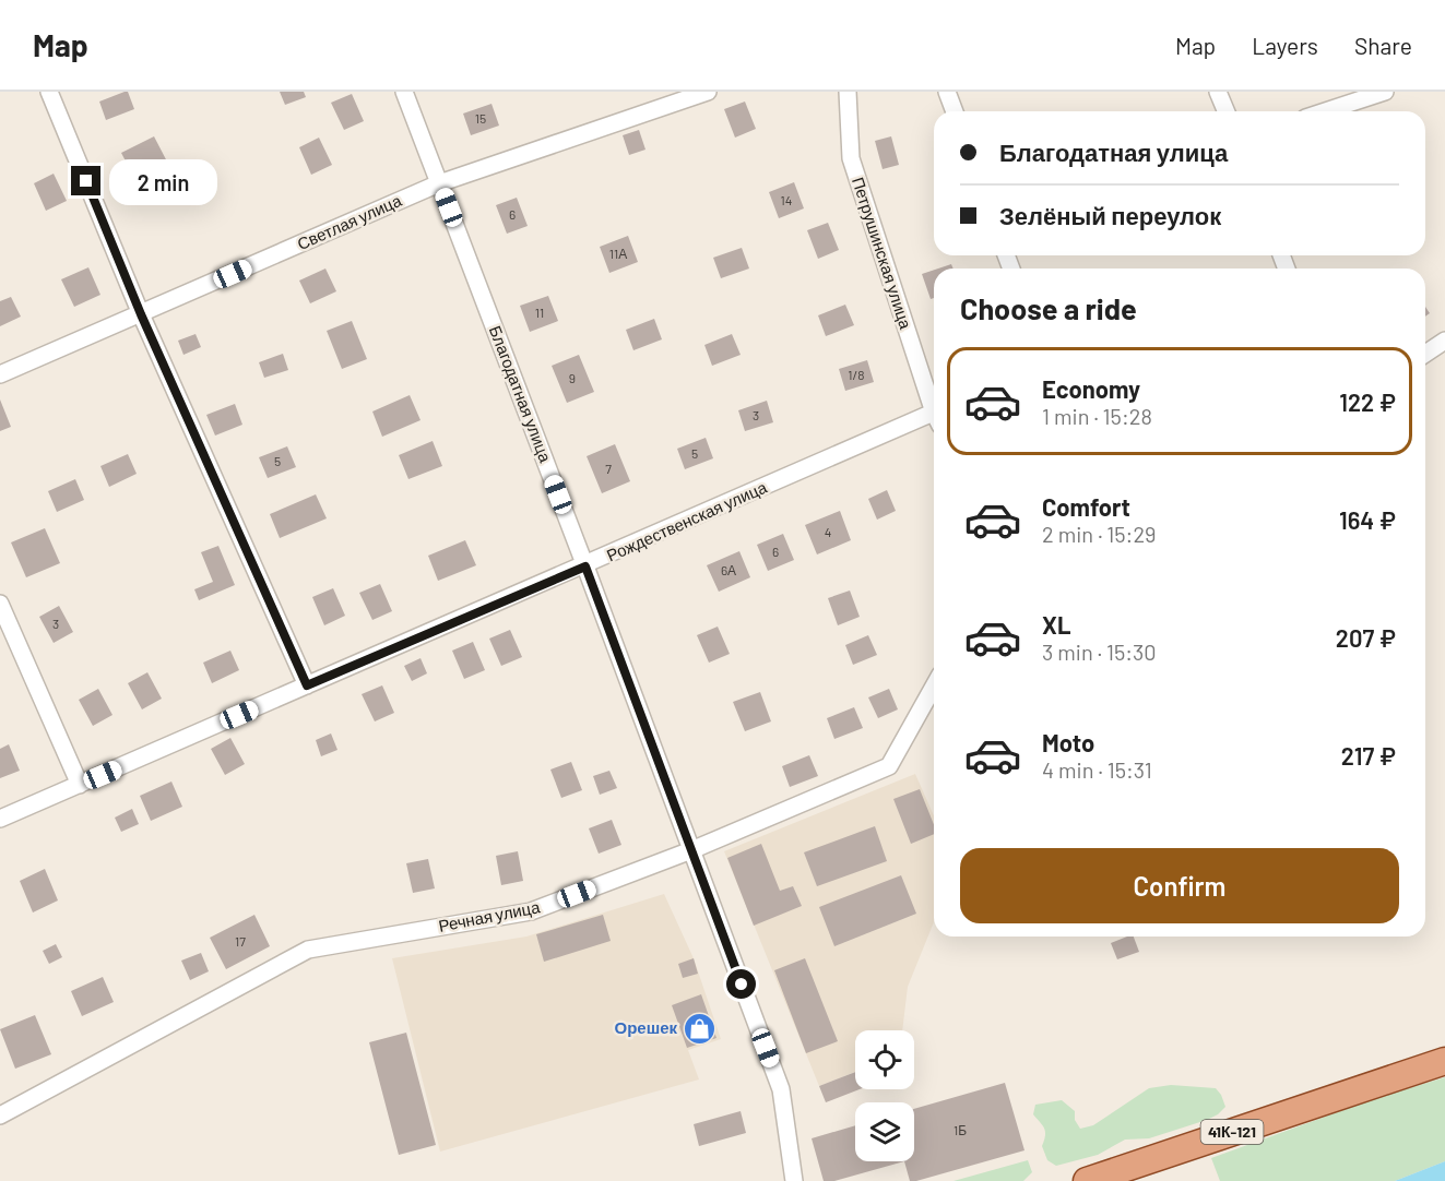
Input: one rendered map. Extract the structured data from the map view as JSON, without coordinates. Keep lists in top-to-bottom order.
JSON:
{
  "streets": {
    "main road": ["41К-121"],
    "street": [
      "Светлая улица",
      "Петрушинская улица",
      "Благодатная улица",
      "Рождественская улица",
      "Речная улица"
    ]
  },
  "crossings": [
    ["Светлая улица", "Благодатная улица"],
    ["Благодатная улица", "Рождественская улица"],
    ["Благодатная улица", "Речная улица"]
  ],
  "places": {
    "shop": ["Орешек"]
  },
  "house_numbers": [
    "15",
    "14",
    "6",
    "11А",
    "11",
    "1/8",
    "9",
    "3",
    "5",
    "5",
    "7",
    "4",
    "6",
    "6А",
    "3",
    "17",
    "1Б"
  ],
  "page": {
    "header": "Map",
    "nav": ["Map", "Layers", "Share"],
    "banner": ["Благодатная улица", "Зелёный переулок"],
    "bubble": "2 min",
    "heading": "Choose a ride",
    "list": [
      {
        "name": "Economy",
        "note": "1 min · 15:28",
        "value": "122 ₽"
      },
      {
        "name": "Comfort",
        "note": "2 min · 15:29",
        "value": "164 ₽"
      },
      {
        "name": "XL",
        "note": "3 min · 15:30",
        "value": "207 ₽"
      },
      {
        "name": "Moto",
        "note": "4 min · 15:31",
        "value": "217 ₽"
      }
    ],
    "buttons": "Confirm"
  }
}
